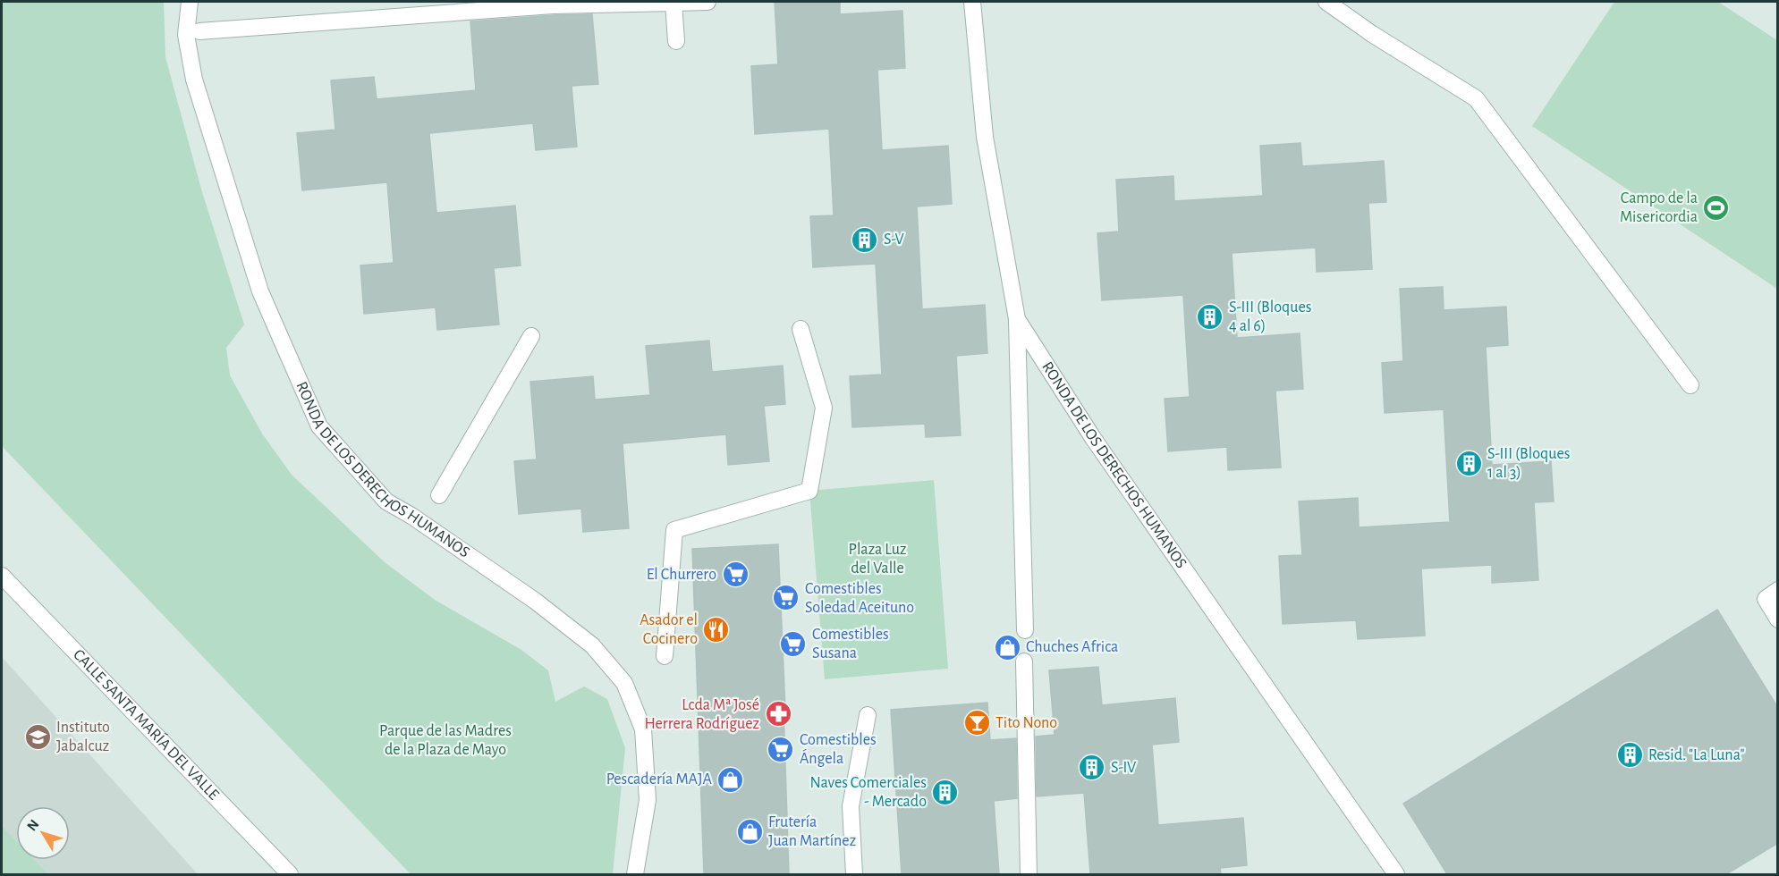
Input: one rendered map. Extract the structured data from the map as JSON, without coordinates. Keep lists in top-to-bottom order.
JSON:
{
  "streets": {
    "street": ["RONDA DE LOS DERECHOS HUMANOS", "CALLE SANTA MARÍA DEL VALLE"]
  },
  "parks": ["Plaza Luz del Valle", "Parque de las Madres de la Plaza de Mayo"],
  "places": {
    "sports": ["Campo de la Misericordia"],
    "building": [
      "S-V",
      "S-III (Bloques 4 al 6)",
      "S-III (Bloques 1 al 3)",
      "Resid. \"La Luna\"",
      "S-IV",
      "Naves Comerciales - Mercado"
    ],
    "supermarket": [
      "El Churrero",
      "Comestibles Soledad Aceituno",
      "Comestibles Susana",
      "Comestibles Ángela"
    ],
    "restaurant": ["Asador el Cocinero"],
    "shop": ["Chuches Africa", "Pescadería MAJA", "Frutería Juan Martínez"],
    "pharmacy": ["Lcda Mª José Herrera Rodríguez"],
    "bar": ["Tito Nono"],
    "school or university": ["Instituto Jabalcuz"]
  },
  "north": "top left"
}
